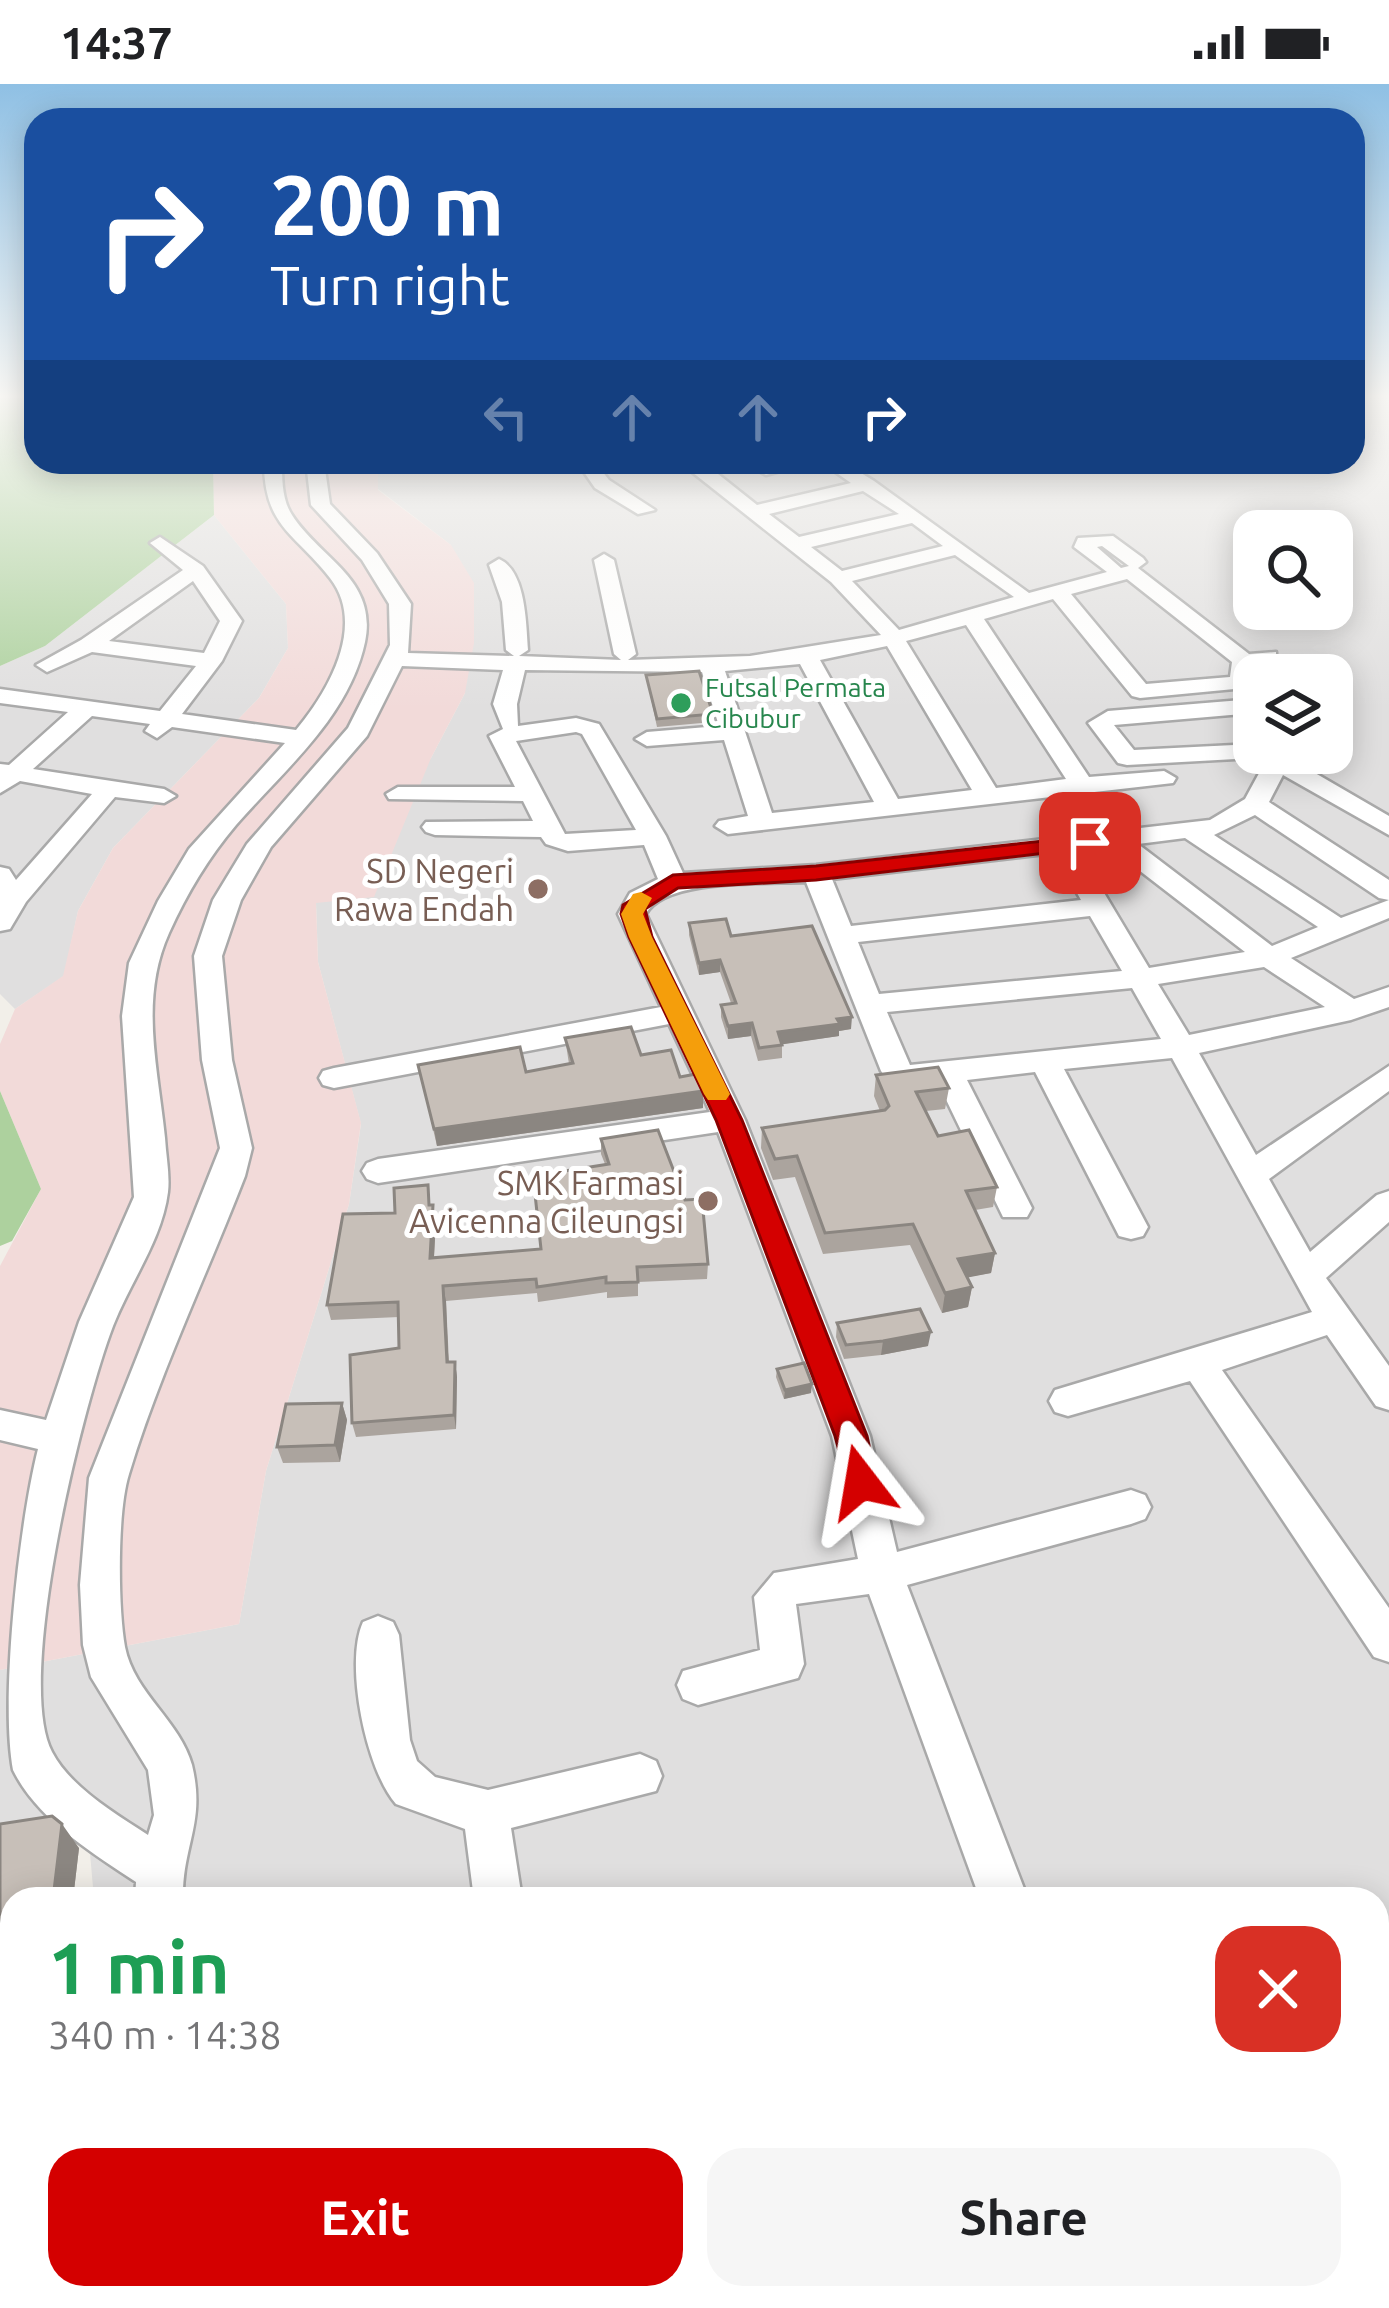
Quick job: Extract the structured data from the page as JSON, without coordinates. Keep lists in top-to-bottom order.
{
  "places": ["Futsal Permata Cibubur", "SD Negeri Rawa Endah", "SMK Farmasi Avicenna Cileungsi"],
  "page": {
    "status": "14:37",
    "turn": ["200 m", "Turn right"],
    "heading": ["1 min", "340 m · 14:38"],
    "buttons": ["Exit", "Share"]
  }
}
